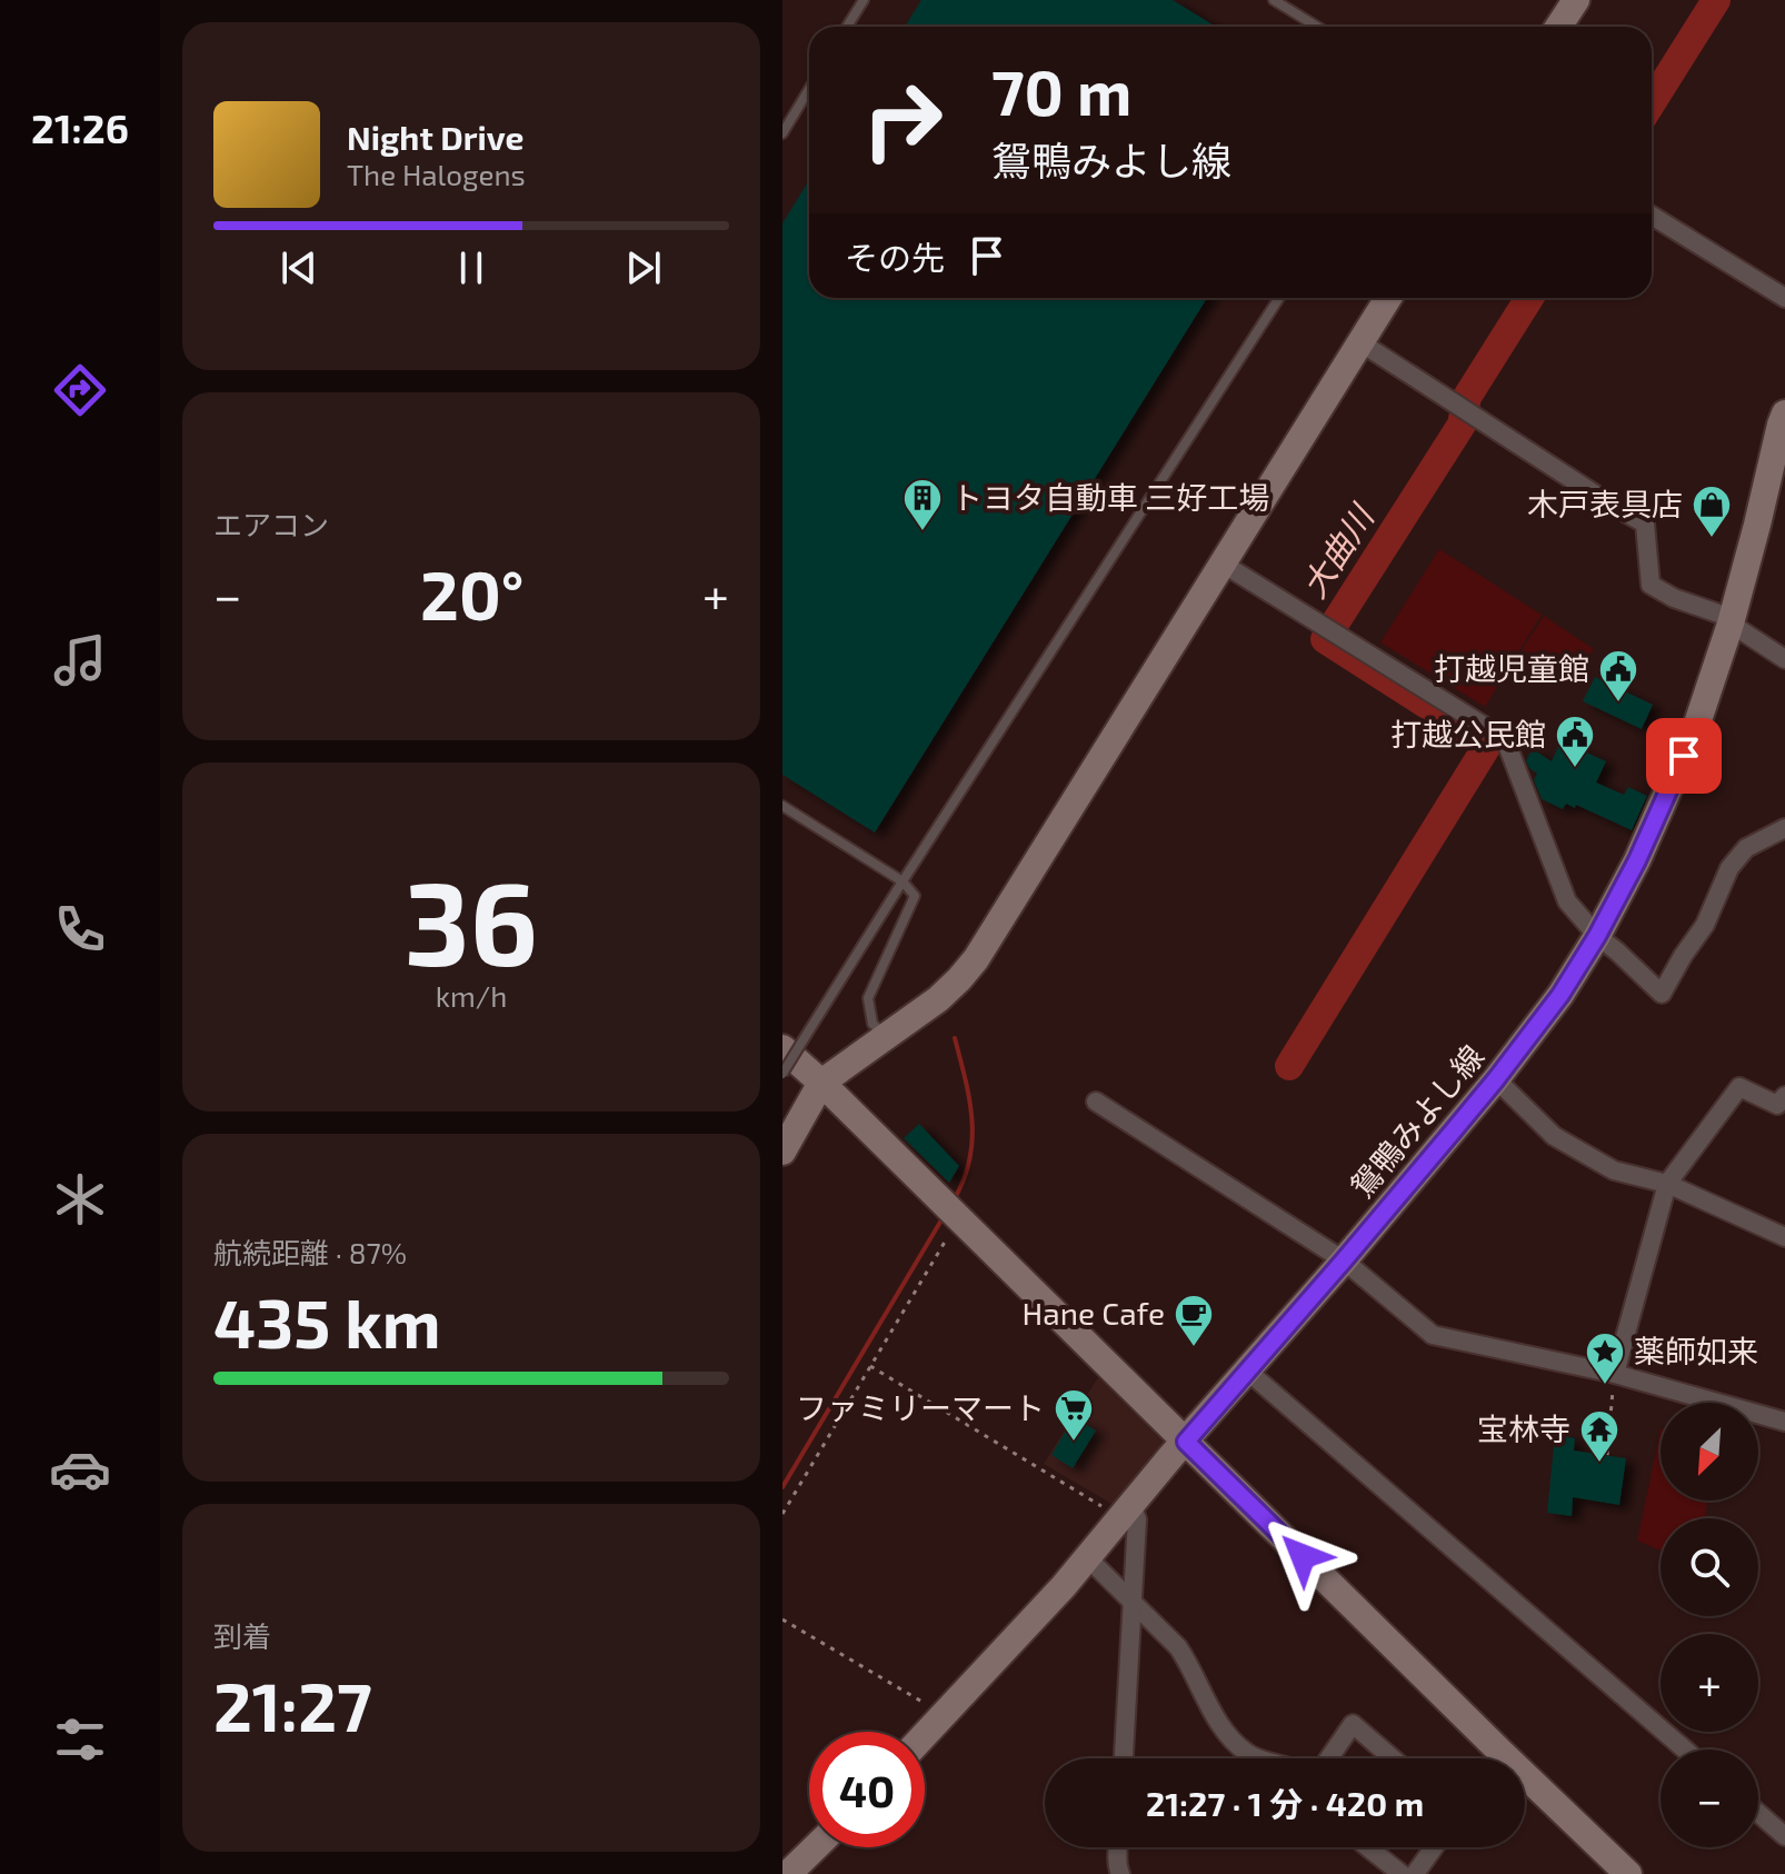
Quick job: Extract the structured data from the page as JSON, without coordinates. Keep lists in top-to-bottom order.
{
  "streets": {
    "street": ["鴛鴨みよし線"]
  },
  "water": ["大曲川"],
  "places": {
    "building": ["トヨタ自動車 三好工場"],
    "shop": ["木戸表具店"],
    "public building": ["打越児童館", "打越公民館"],
    "cafe": ["Hane Cafe"],
    "place": ["薬師如来"],
    "supermarket": ["ファミリーマート"],
    "temple": ["宝林寺"]
  },
  "north": "bottom left",
  "page": {
    "tabs": "21:26",
    "turn": ["70 m", "鴛鴨みよし線"],
    "song": ["Night Drive", "The Halogens"],
    "then": "その先",
    "tile": [
      "エアコン",
      ["36", "km/h"],
      ["航続距離 · 87%", "435 km"],
      ["到着", "21:27"]
    ],
    "heat": ["−", "20°", "+"],
    "map_buttons": ["+", "−"],
    "limit": "40",
    "trip": "21:27 · 1 分 · 420 m"
  }
}
